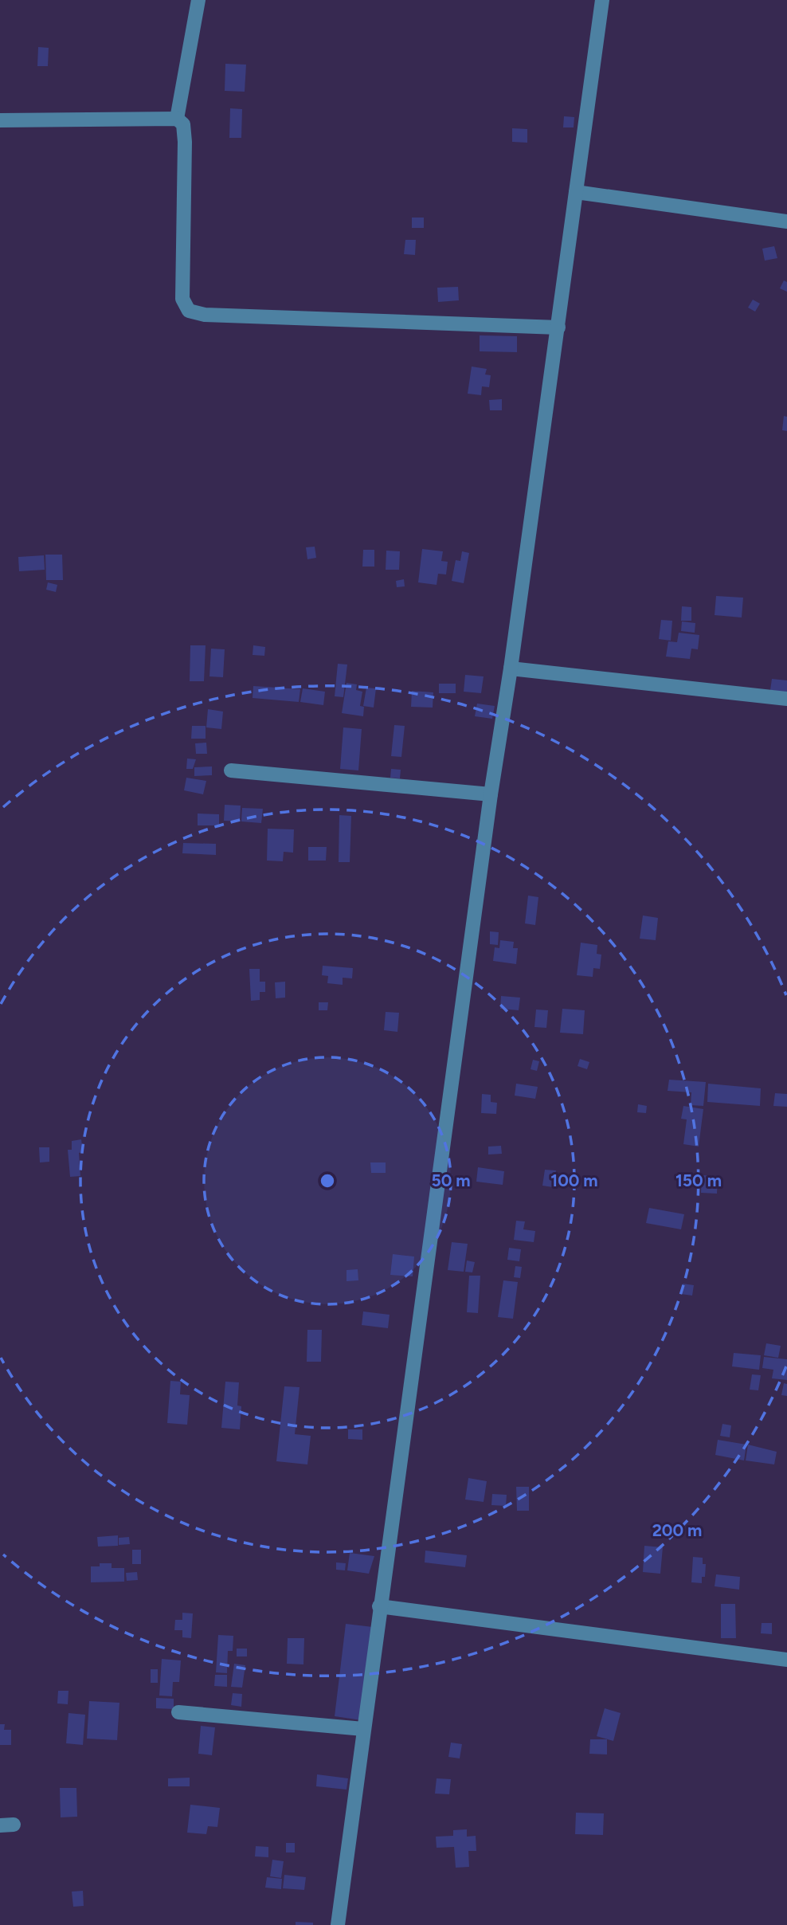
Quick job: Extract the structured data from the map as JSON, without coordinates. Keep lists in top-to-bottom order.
{
  "rings": [
    "50 m",
    "100 m",
    "150 m",
    "200 m"
  ]
}
